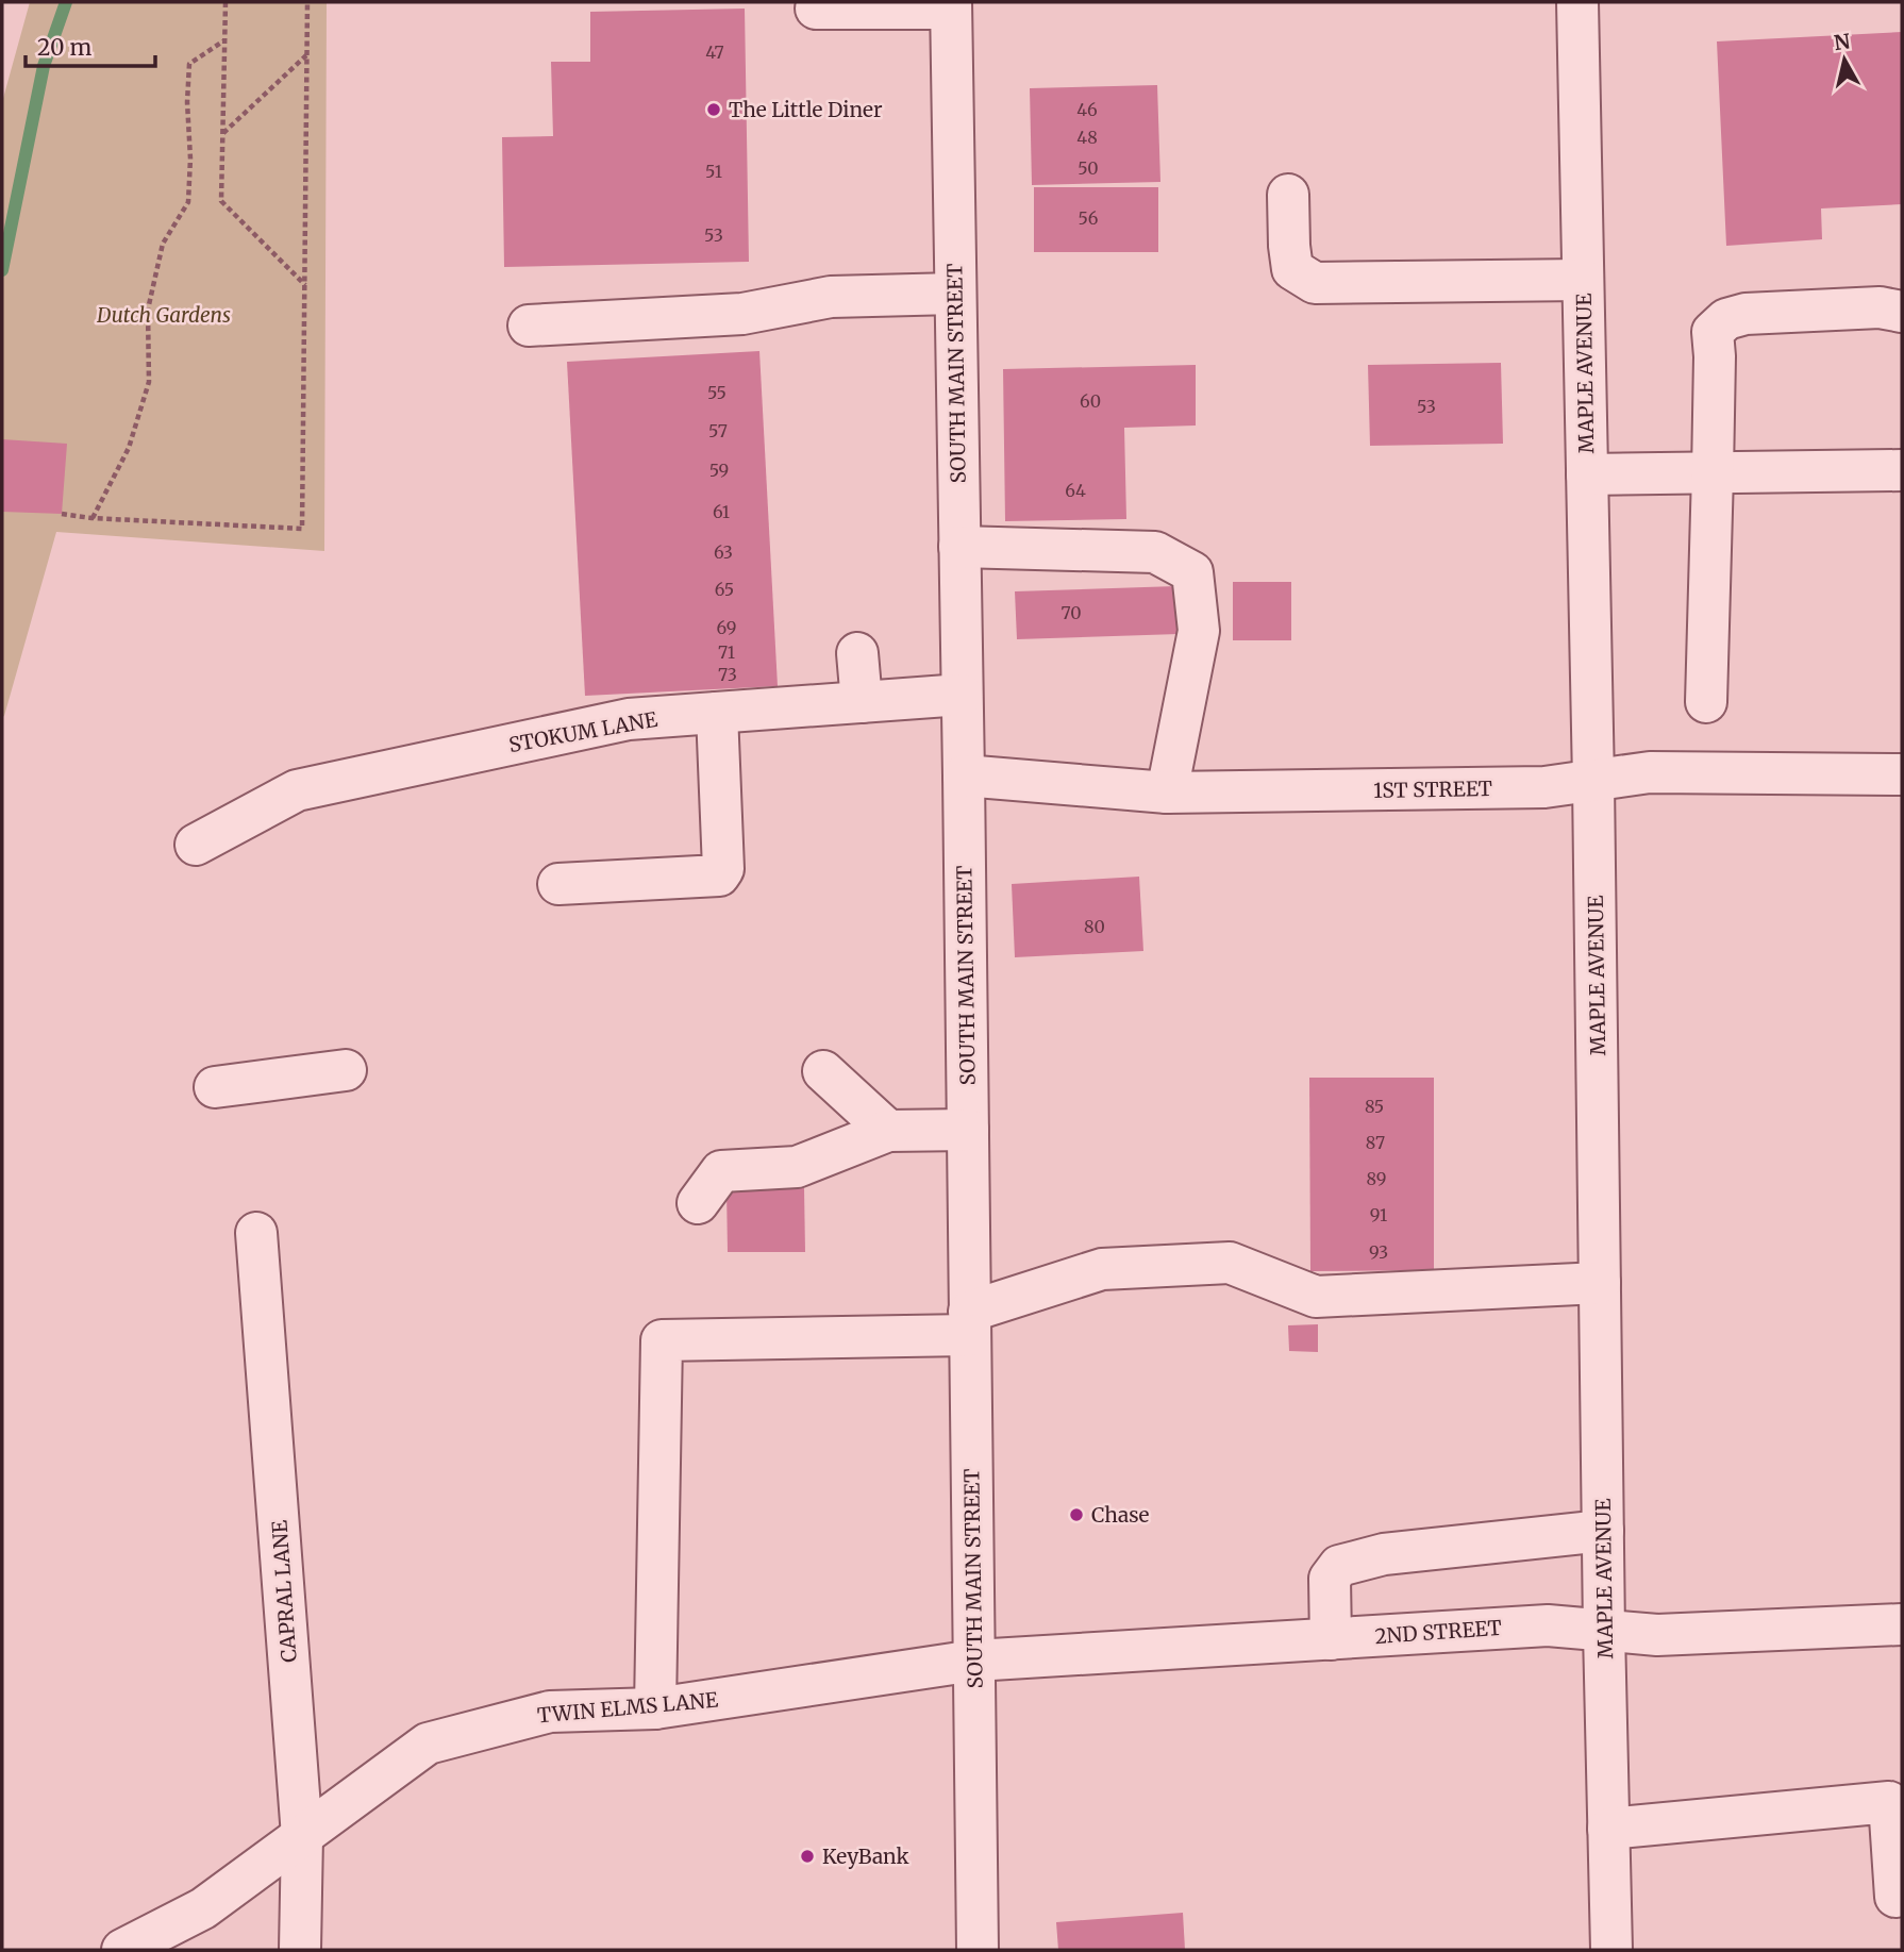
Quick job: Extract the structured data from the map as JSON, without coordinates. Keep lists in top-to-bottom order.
{
  "streets": {
    "street": [
      "SOUTH MAIN STREET",
      "MAPLE AVENUE",
      "STOKUM LANE",
      "1ST STREET",
      "CAPRAL LANE",
      "2ND STREET",
      "TWIN ELMS LANE"
    ]
  },
  "crossings": [
    ["SOUTH MAIN STREET", "STOKUM LANE"],
    ["SOUTH MAIN STREET", "1ST STREET"],
    ["SOUTH MAIN STREET", "2ND STREET"],
    ["SOUTH MAIN STREET", "TWIN ELMS LANE"],
    ["MAPLE AVENUE", "1ST STREET"],
    ["MAPLE AVENUE", "2ND STREET"],
    ["CAPRAL LANE", "TWIN ELMS LANE"],
    ["2ND STREET", "TWIN ELMS LANE"]
  ],
  "parks": ["Dutch Gardens"],
  "places": ["The Little Diner", "Chase", "KeyBank"],
  "house_numbers": [
    "47",
    "46",
    "48",
    "50",
    "51",
    "56",
    "53",
    "55",
    "60",
    "53",
    "57",
    "59",
    "64",
    "61",
    "63",
    "65",
    "70",
    "69",
    "71",
    "73",
    "80",
    "85",
    "87",
    "89",
    "91",
    "93"
  ],
  "scale_bar": "20 m",
  "north": "top"
}
